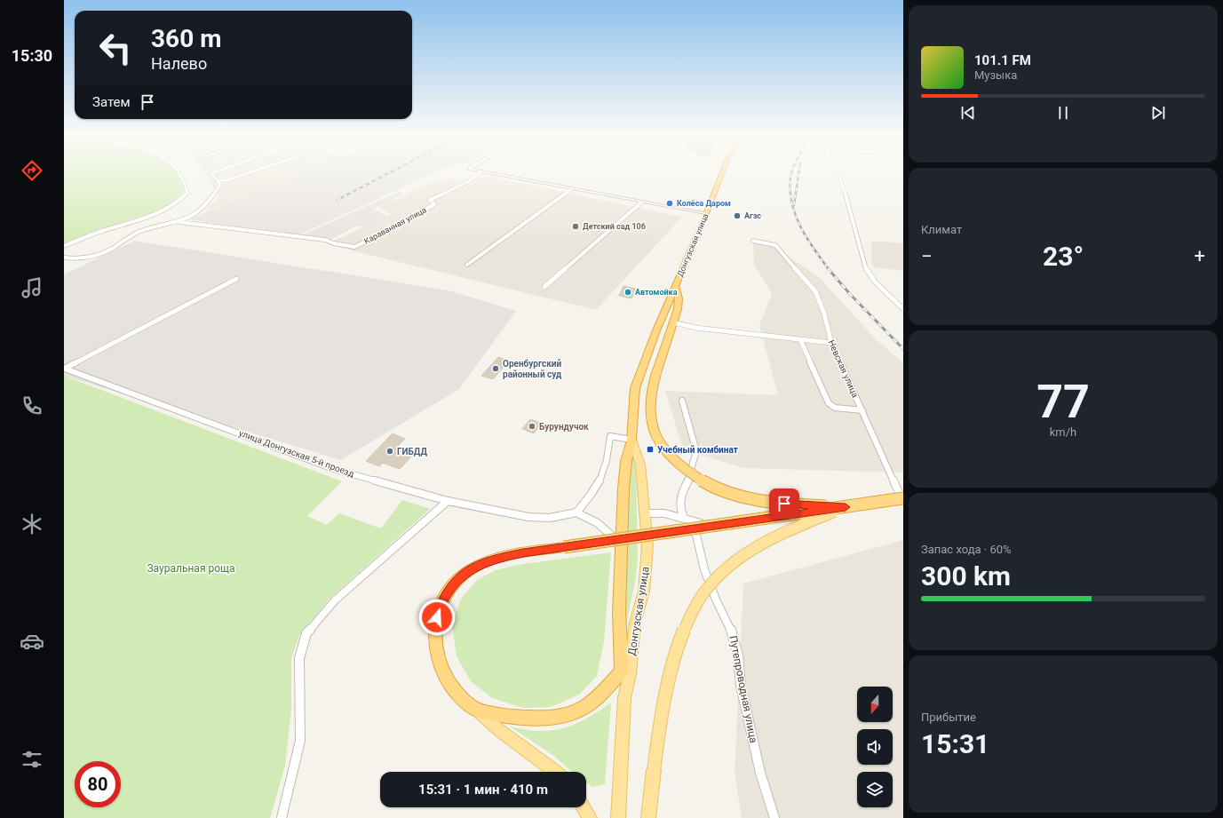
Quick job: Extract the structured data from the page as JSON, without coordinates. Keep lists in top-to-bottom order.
{
  "streets": {
    "highway": ["Донгузская улица"],
    "street": [
      "Караванная улица",
      "Невская улица",
      "улица Донгузская 5-й проезд",
      "Путепроводная улица"
    ]
  },
  "parks": ["Зауральная роща"],
  "places": {
    "other": [
      "Колёса Даром",
      "Агзс",
      "Детский сад 106",
      "Автомойка",
      "Оренбургский районный суд",
      "Бурундучок",
      "ГИБДД"
    ],
    "transit": ["Учебный комбинат"]
  },
  "north": "bottom",
  "page": {
    "tabs": "15:30",
    "turn": ["360 m", "Налево"],
    "song": ["101.1 FM", "Музыка"],
    "then": "Затем",
    "tile": [
      "Климат",
      ["77", "km/h"],
      ["Запас хода · 60%", "300 km"],
      ["Прибытие", "15:31"]
    ],
    "heat": ["−", "23°", "+"],
    "limit": "80",
    "trip": "15:31 · 1 мин · 410 m"
  }
}
